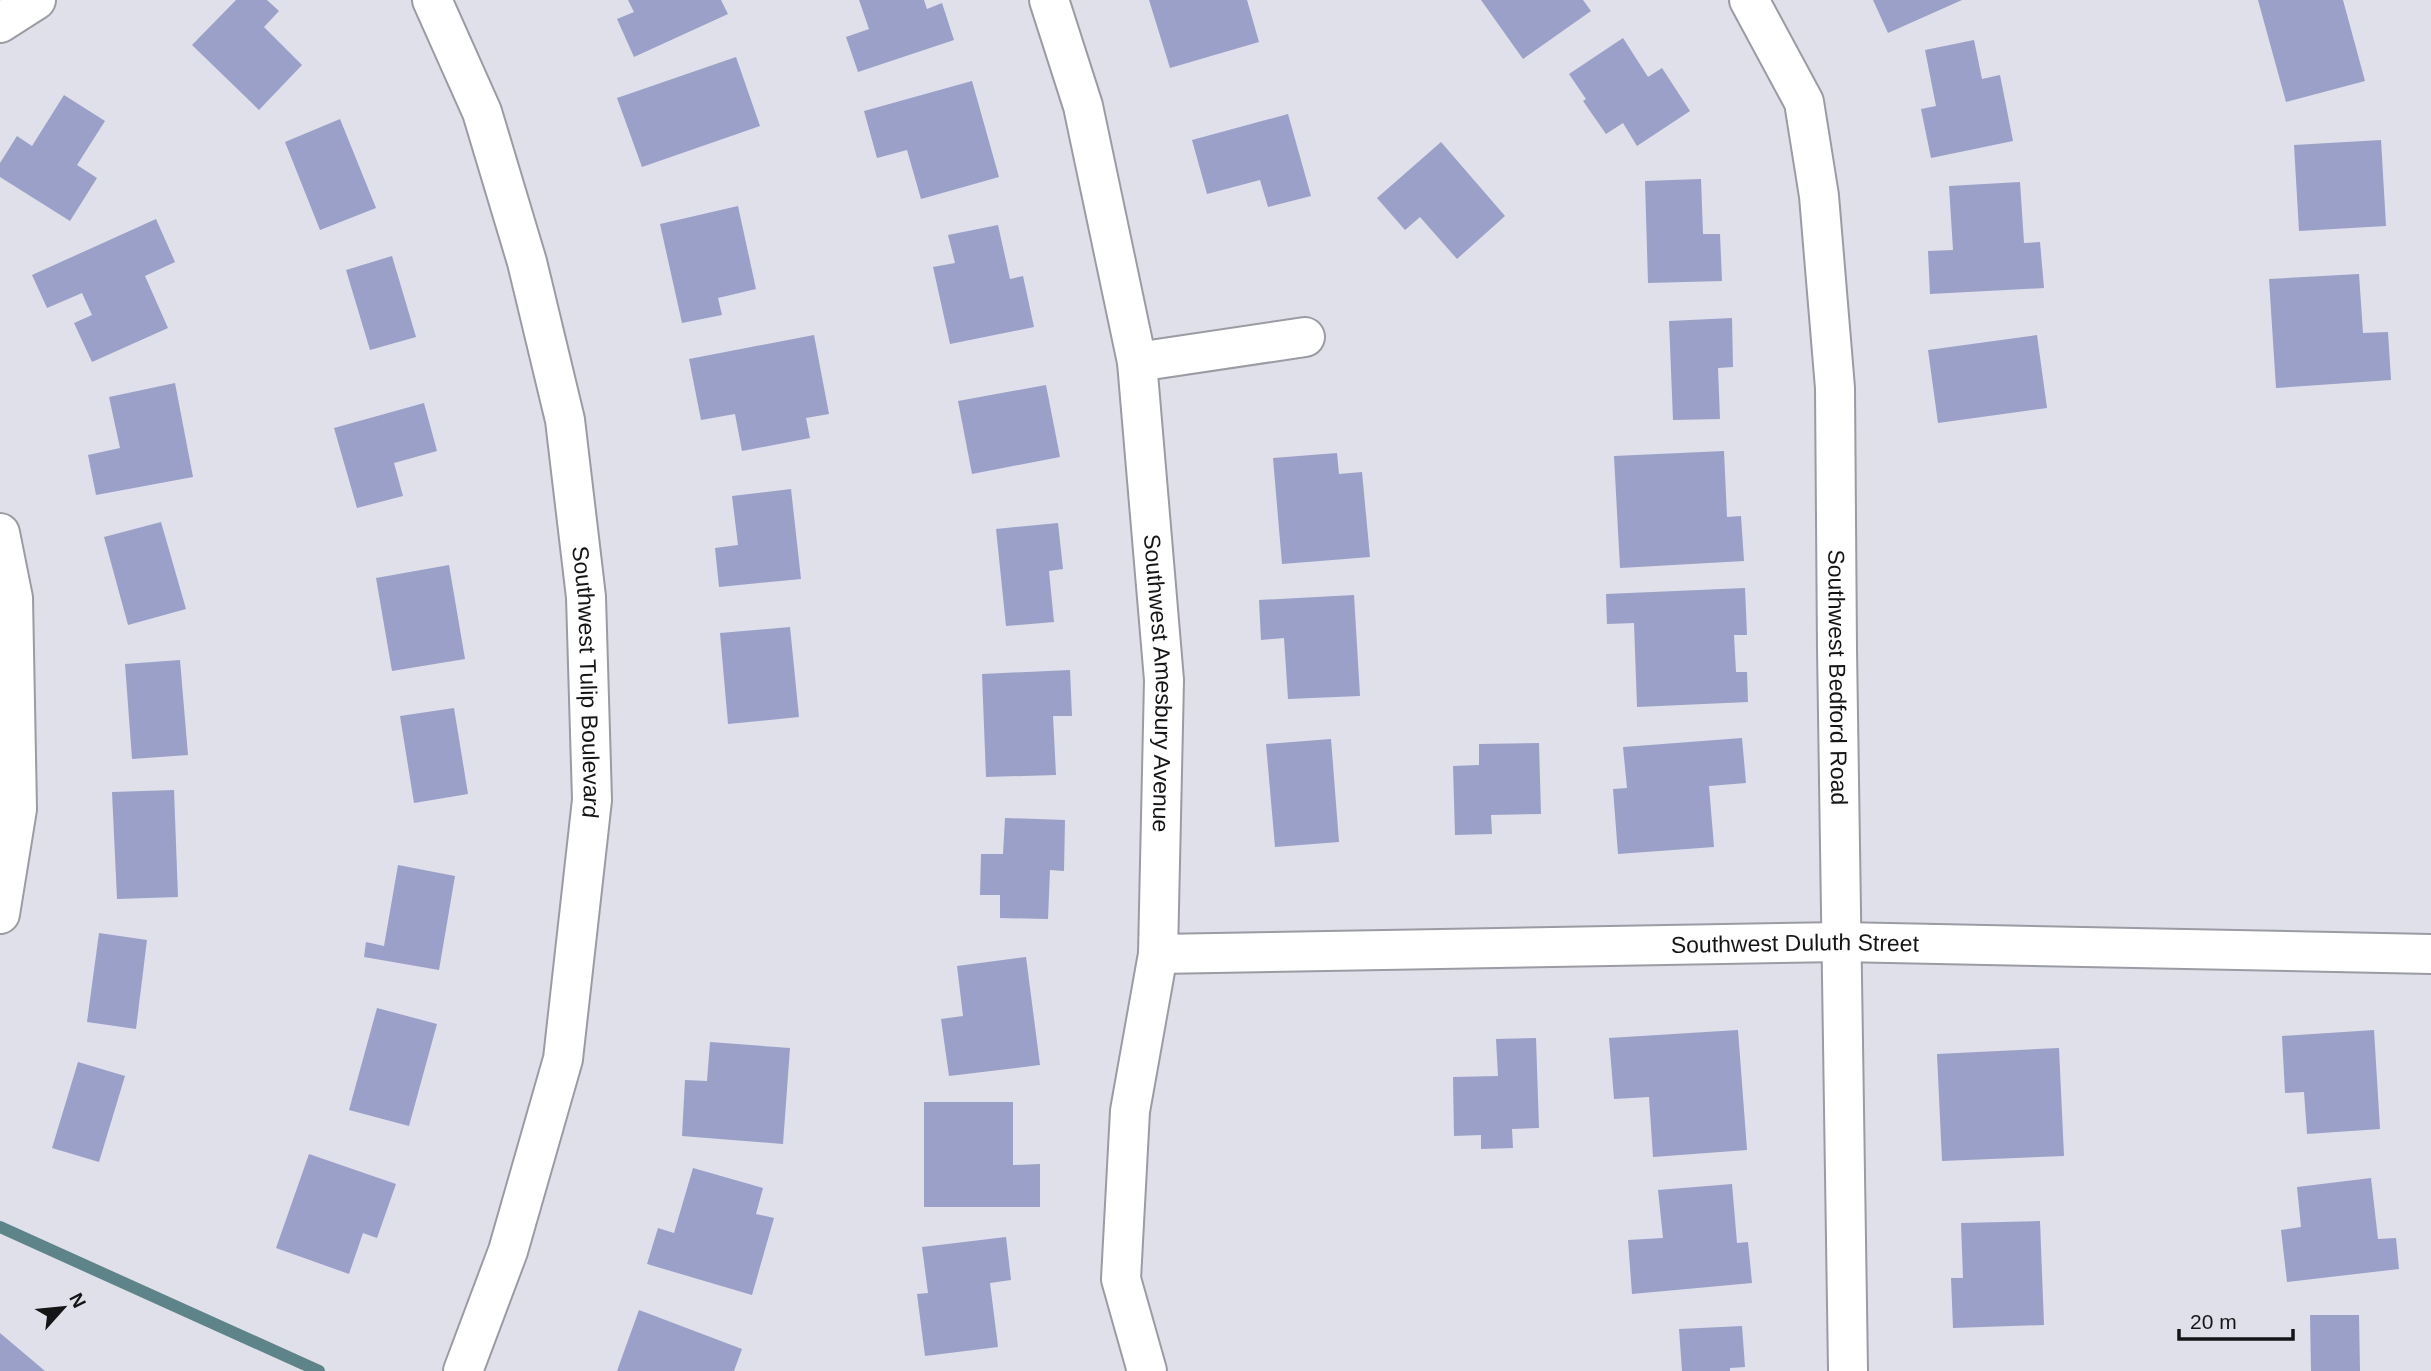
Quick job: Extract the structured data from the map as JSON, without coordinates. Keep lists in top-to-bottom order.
{
  "streets": {
    "street": [
      "Southwest Bedford Road",
      "Southwest Tulip Boulevard",
      "Southwest Amesbury Avenue",
      "Southwest Duluth Street"
    ]
  },
  "crossings": [
    ["Southwest Bedford Road", "Southwest Duluth Street"],
    ["Southwest Amesbury Avenue", "Southwest Duluth Street"]
  ],
  "scale_bar": "20 m",
  "north": "top right"
}
